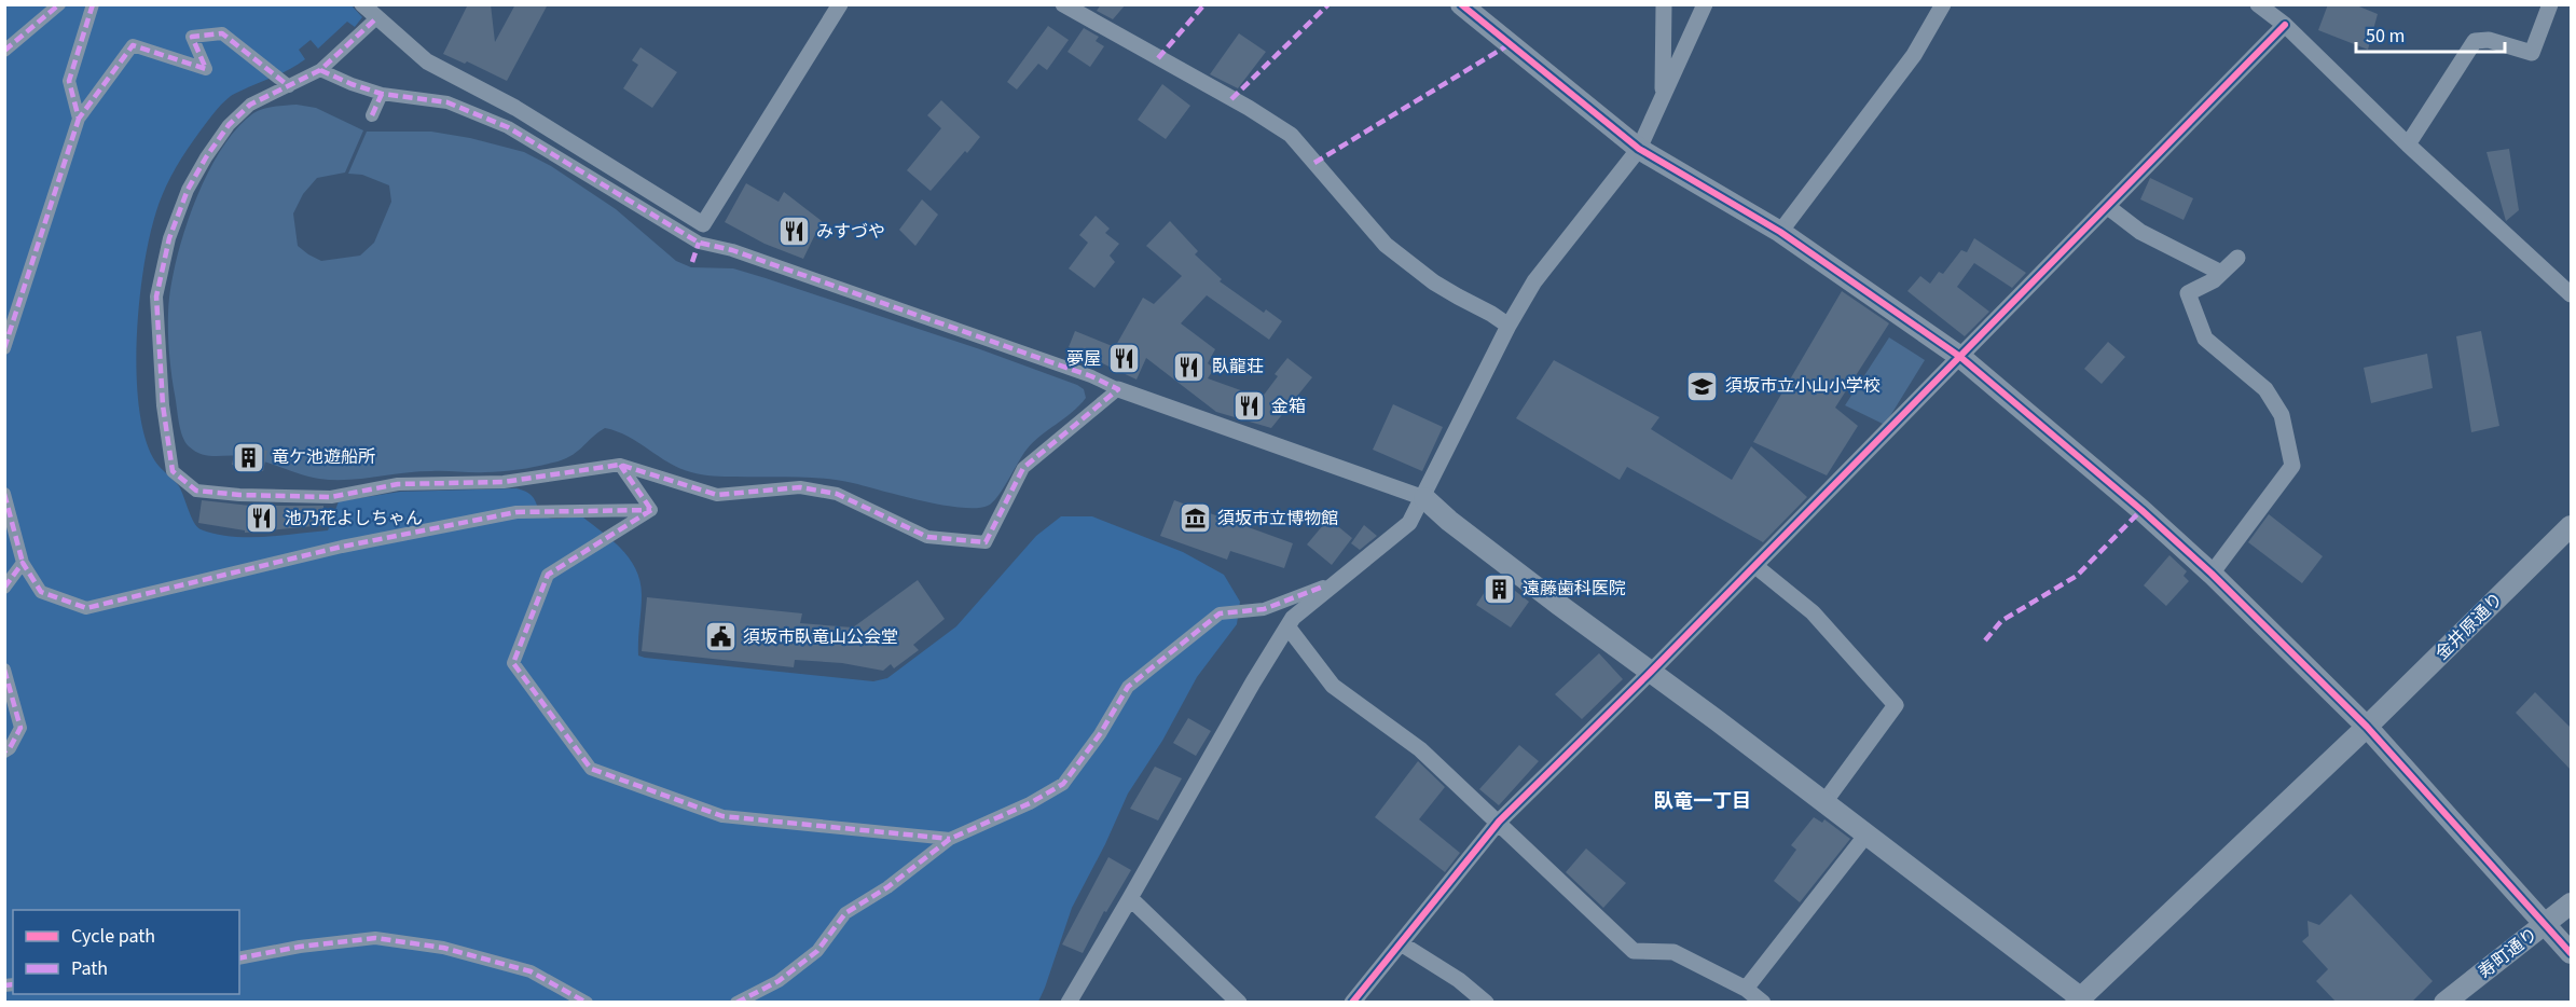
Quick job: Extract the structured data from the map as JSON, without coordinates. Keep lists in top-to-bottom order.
{
  "streets": {
    "street": ["金井原通り", "寿町通り"]
  },
  "districts": ["臥竜一丁目"],
  "places": {
    "restaurant": [
      "みすづや",
      "夢屋",
      "臥龍荘",
      "金箱",
      "池乃花よしちゃん"
    ],
    "school or university": ["須坂市立小山小学校"],
    "building": ["竜ケ池遊船所", "遠藤歯科医院"],
    "museum": ["須坂市立博物館"],
    "public building": ["須坂市臥竜山公会堂"]
  },
  "legend": ["Cycle path", "Path"],
  "scale_bar": "50 m"
}
